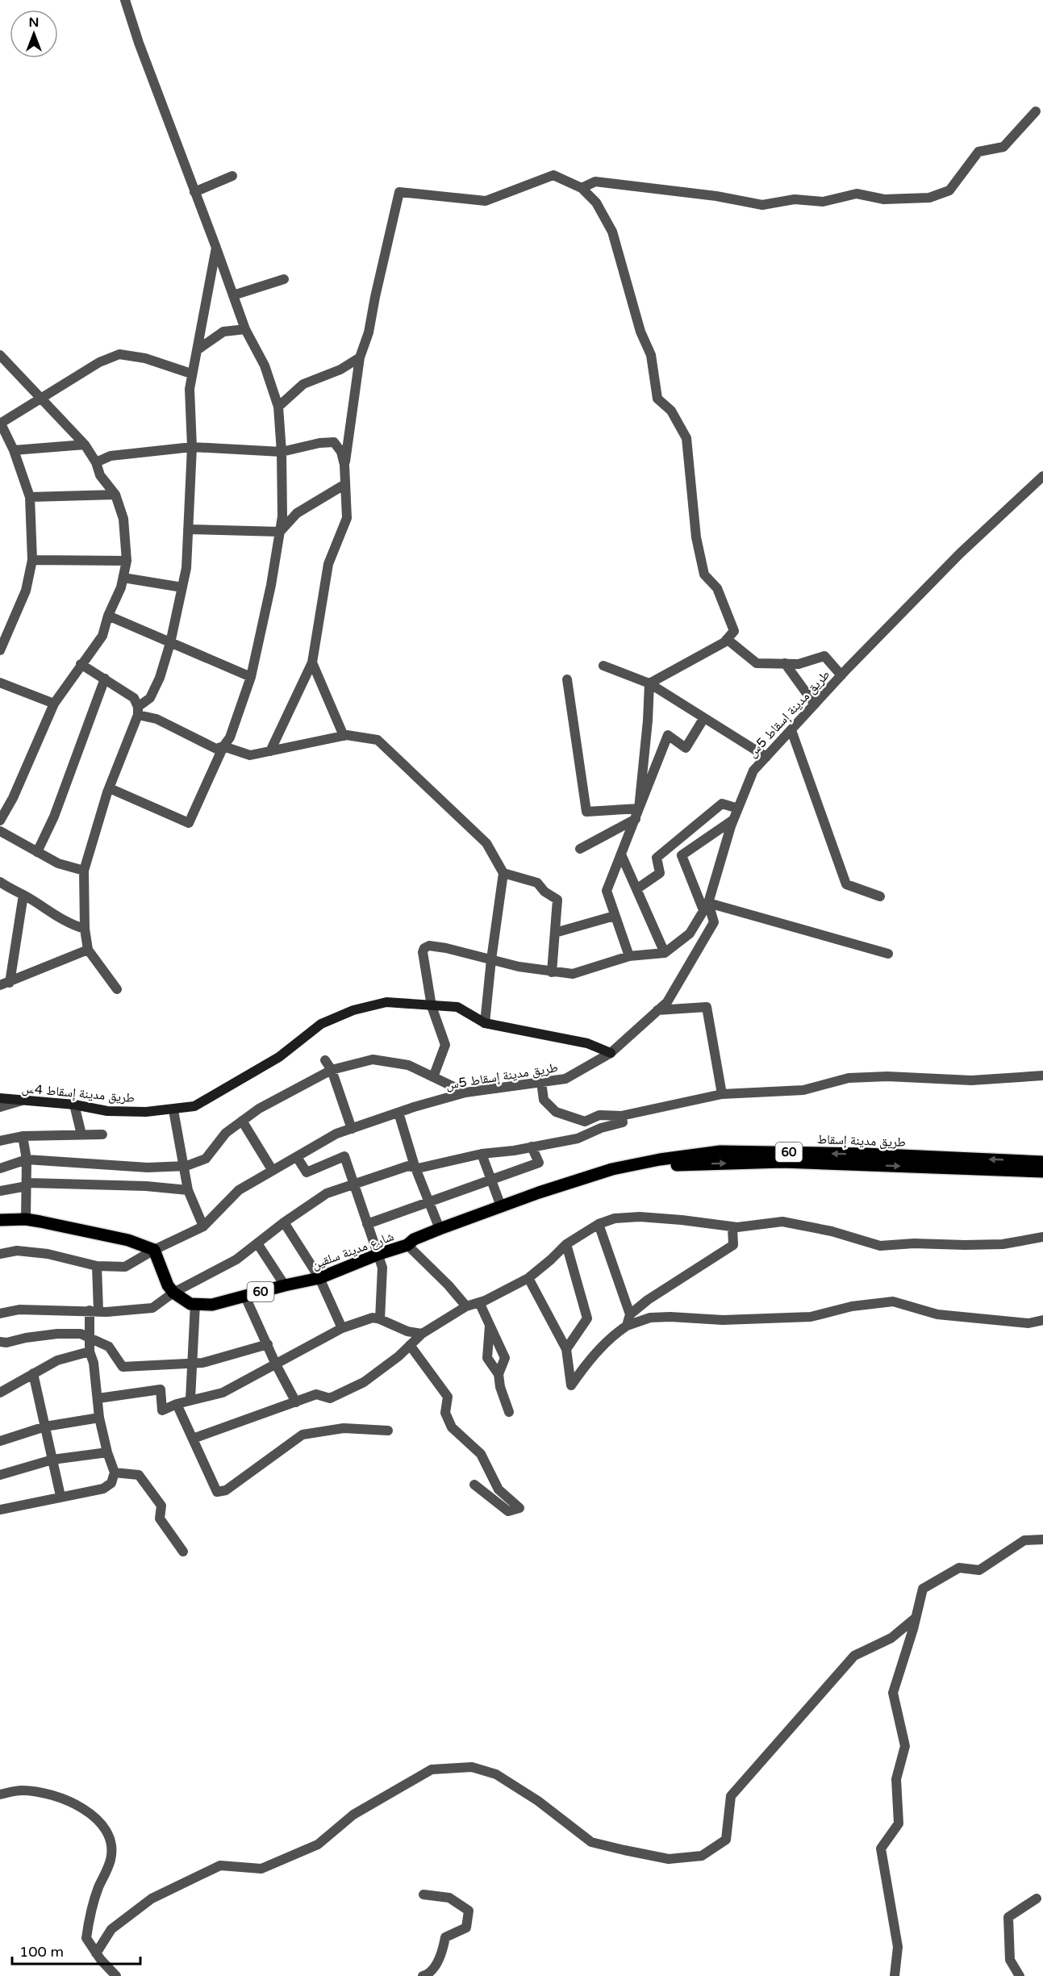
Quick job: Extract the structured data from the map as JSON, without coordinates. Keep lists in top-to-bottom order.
{
  "streets": {
    "main road": ["طريق مدينة إسقاط", "60", "شارع مدينة سلقين"],
    "street": ["طريق مدينة إسقاط 5س", "طريق مدينة إسقاط 4س"]
  },
  "crossings": [
    ["طريق مدينة إسقاط 5س", "طريق مدينة إسقاط 4س"],
    ["طريق مدينة إسقاط", "60"],
    ["طريق مدينة إسقاط", "شارع مدينة سلقين"],
    ["60", "شارع مدينة سلقين"]
  ],
  "scale_bar": "100 m",
  "north": "top"
}
